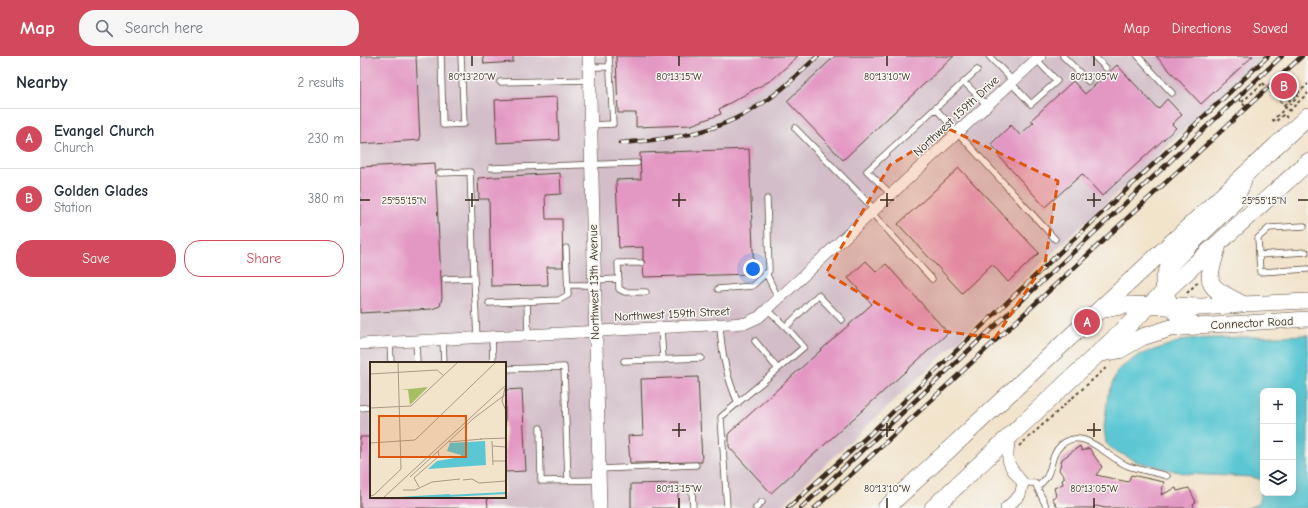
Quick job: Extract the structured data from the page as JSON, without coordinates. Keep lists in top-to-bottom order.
{
  "streets": {
    "main road": ["Connector Road"],
    "street": ["Northwest 159th Drive", "Northwest 13th Avenue", "Northwest 159th Street"]
  },
  "crossings": [
    ["Northwest 159th Drive", "Northwest 159th Street"],
    ["Northwest 13th Avenue", "Northwest 159th Street"]
  ],
  "page": {
    "header": "Map",
    "search": "Search here",
    "nav": ["Map", "Directions", "Saved"],
    "heading": ["Nearby", "2 results"],
    "pins": ["B", "A"],
    "list": [
      {
        "mark": "A",
        "name": "Evangel Church",
        "note": "Church",
        "value": "230 m"
      },
      {
        "mark": "B",
        "name": "Golden Glades",
        "note": "Station",
        "value": "380 m"
      }
    ],
    "buttons": ["Save", "Share"],
    "map_buttons": ["+", "−"]
  },
  "coordinates": [
    "80°13'20\"W",
    "80°13'15\"W",
    "80°13'10\"W",
    "80°13'05\"W",
    "25°55'15\"N"
  ]
}
